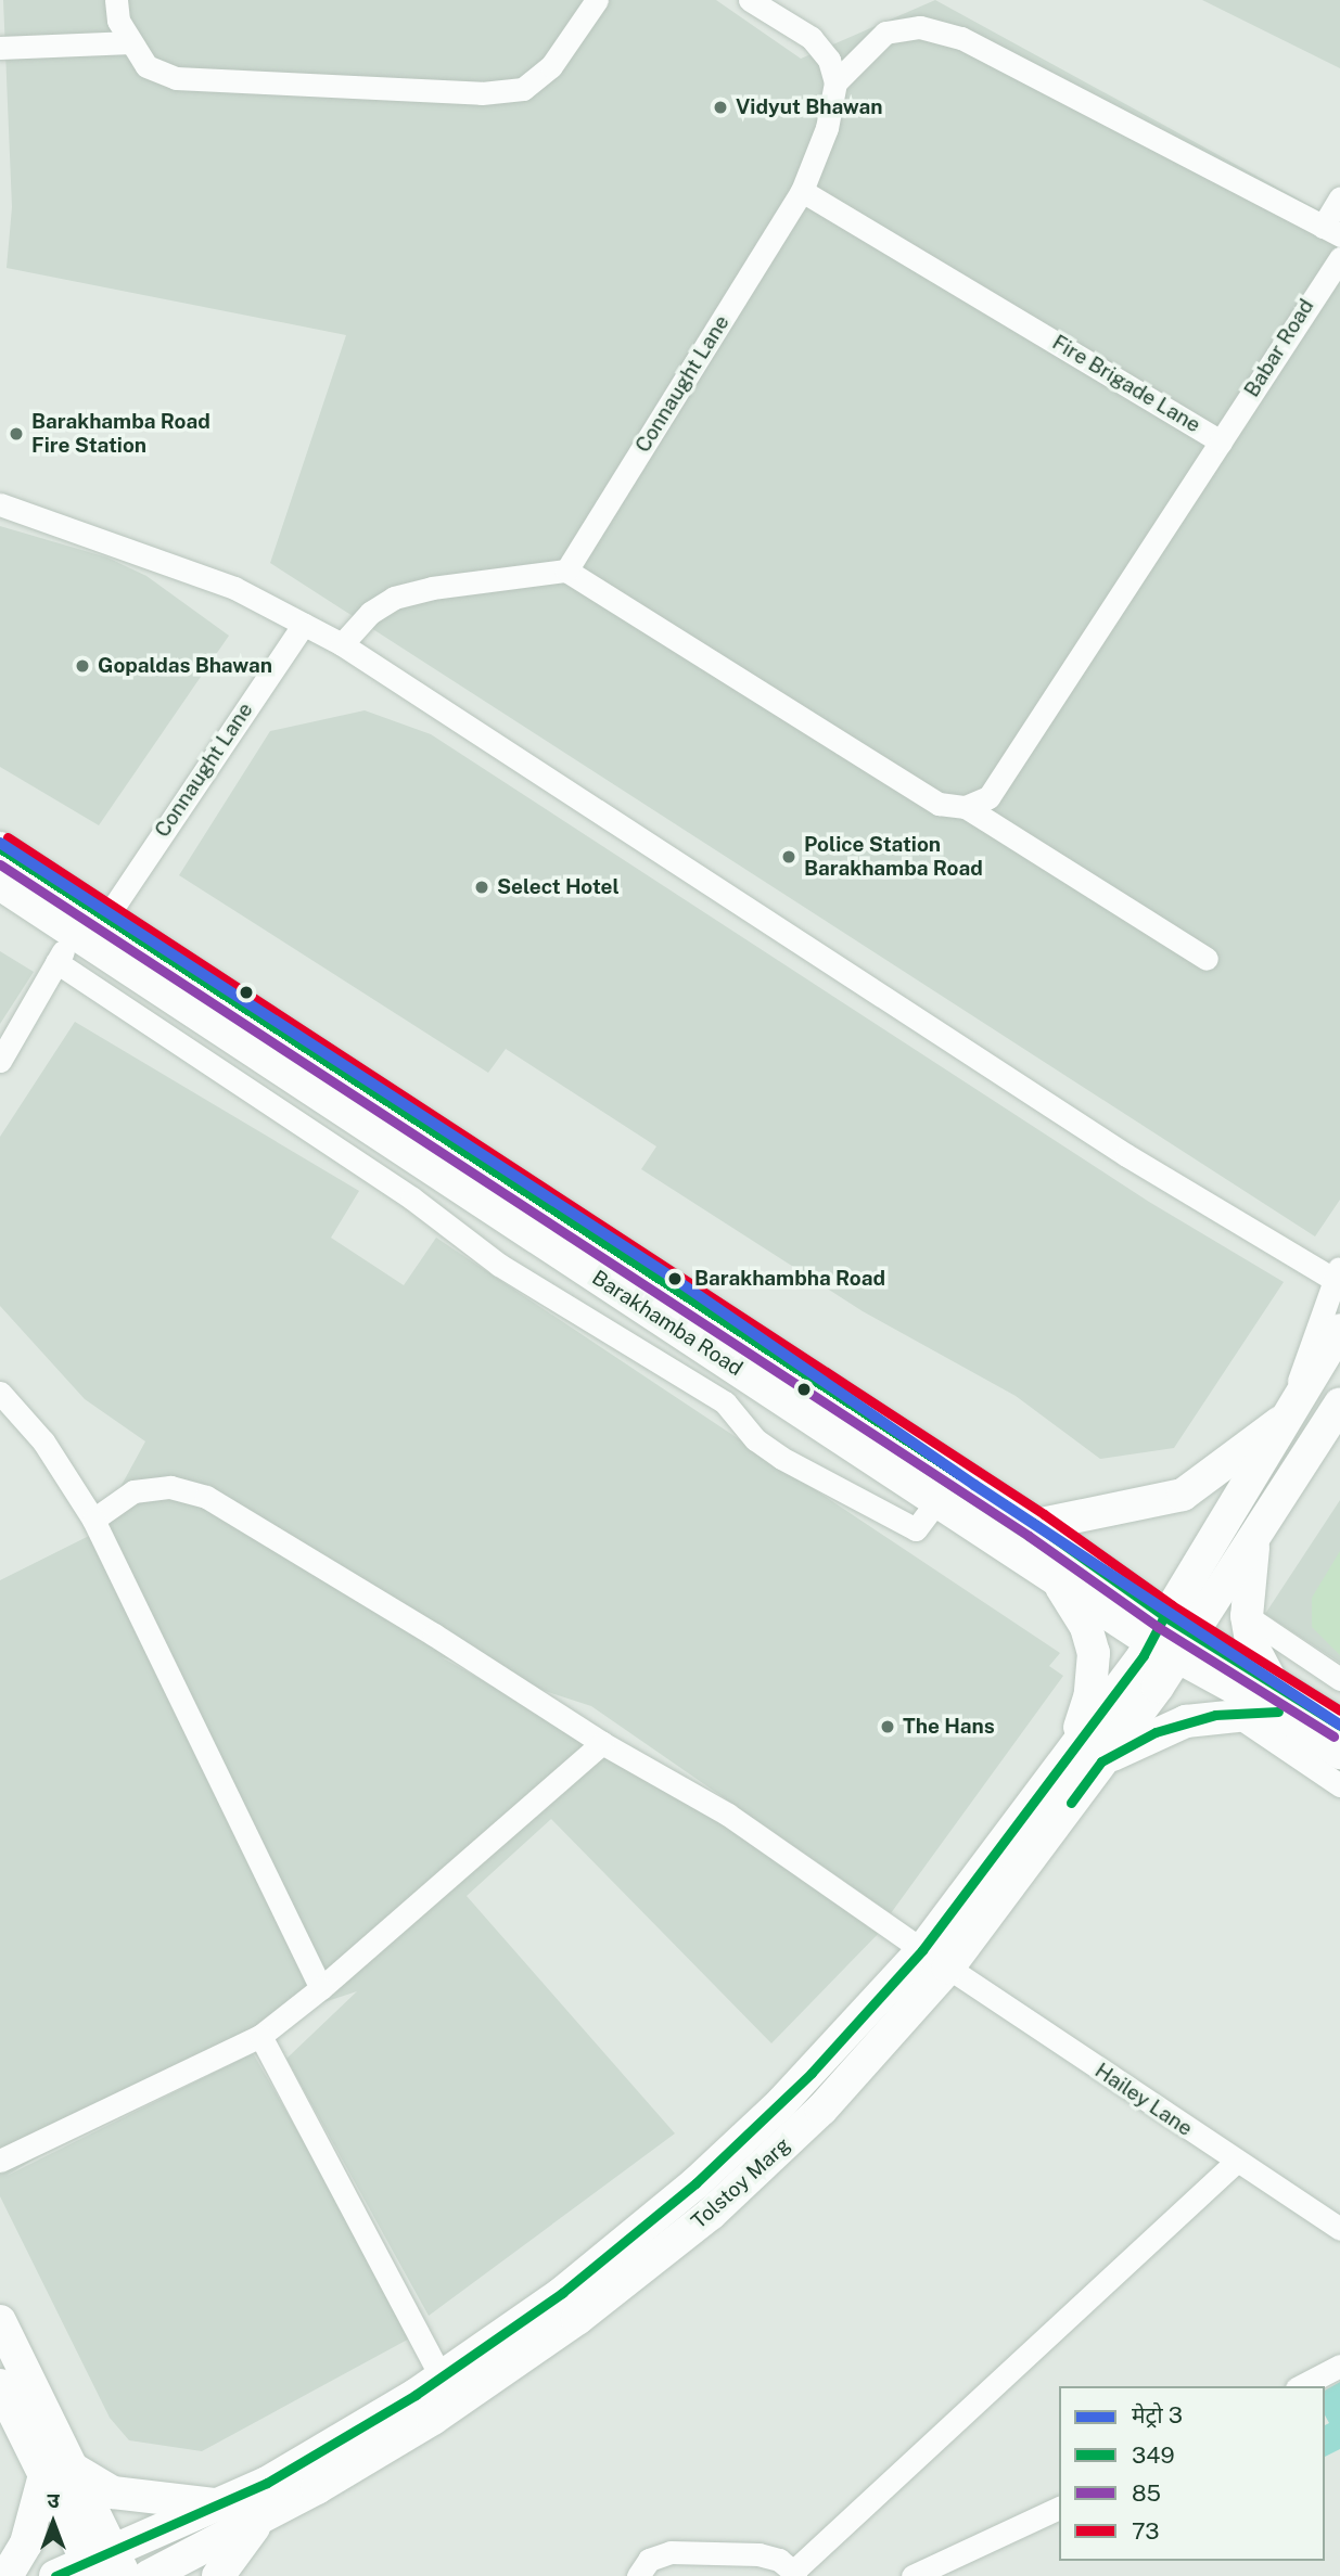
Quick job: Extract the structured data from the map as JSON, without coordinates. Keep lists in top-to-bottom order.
{
  "streets": {
    "main road": ["Barakhamba Road", "Tolstoy Marg"],
    "street": [
      "Babar Road",
      "Connaught Lane",
      "Fire Brigade Lane",
      "Hailey Lane"
    ]
  },
  "crossings": [
    ["Babar Road", "Fire Brigade Lane"],
    ["Connaught Lane", "Fire Brigade Lane"],
    ["Connaught Lane", "Barakhamba Road"],
    ["Barakhamba Road", "Tolstoy Marg"],
    ["Hailey Lane", "Tolstoy Marg"]
  ],
  "places": [
    "Vidyut Bhawan",
    "Barakhamba Road Fire Station",
    "Gopaldas Bhawan",
    "Police Station Barakhamba Road",
    "Select Hotel",
    "Barakhambha Road",
    "The Hans"
  ],
  "lines": [
    "transit line 73",
    "metro line 3",
    "transit line 349",
    "transit line 85"
  ],
  "legend": [
    "मेट्रो 3",
    "349",
    "85",
    "73"
  ],
  "north": "top"
}
